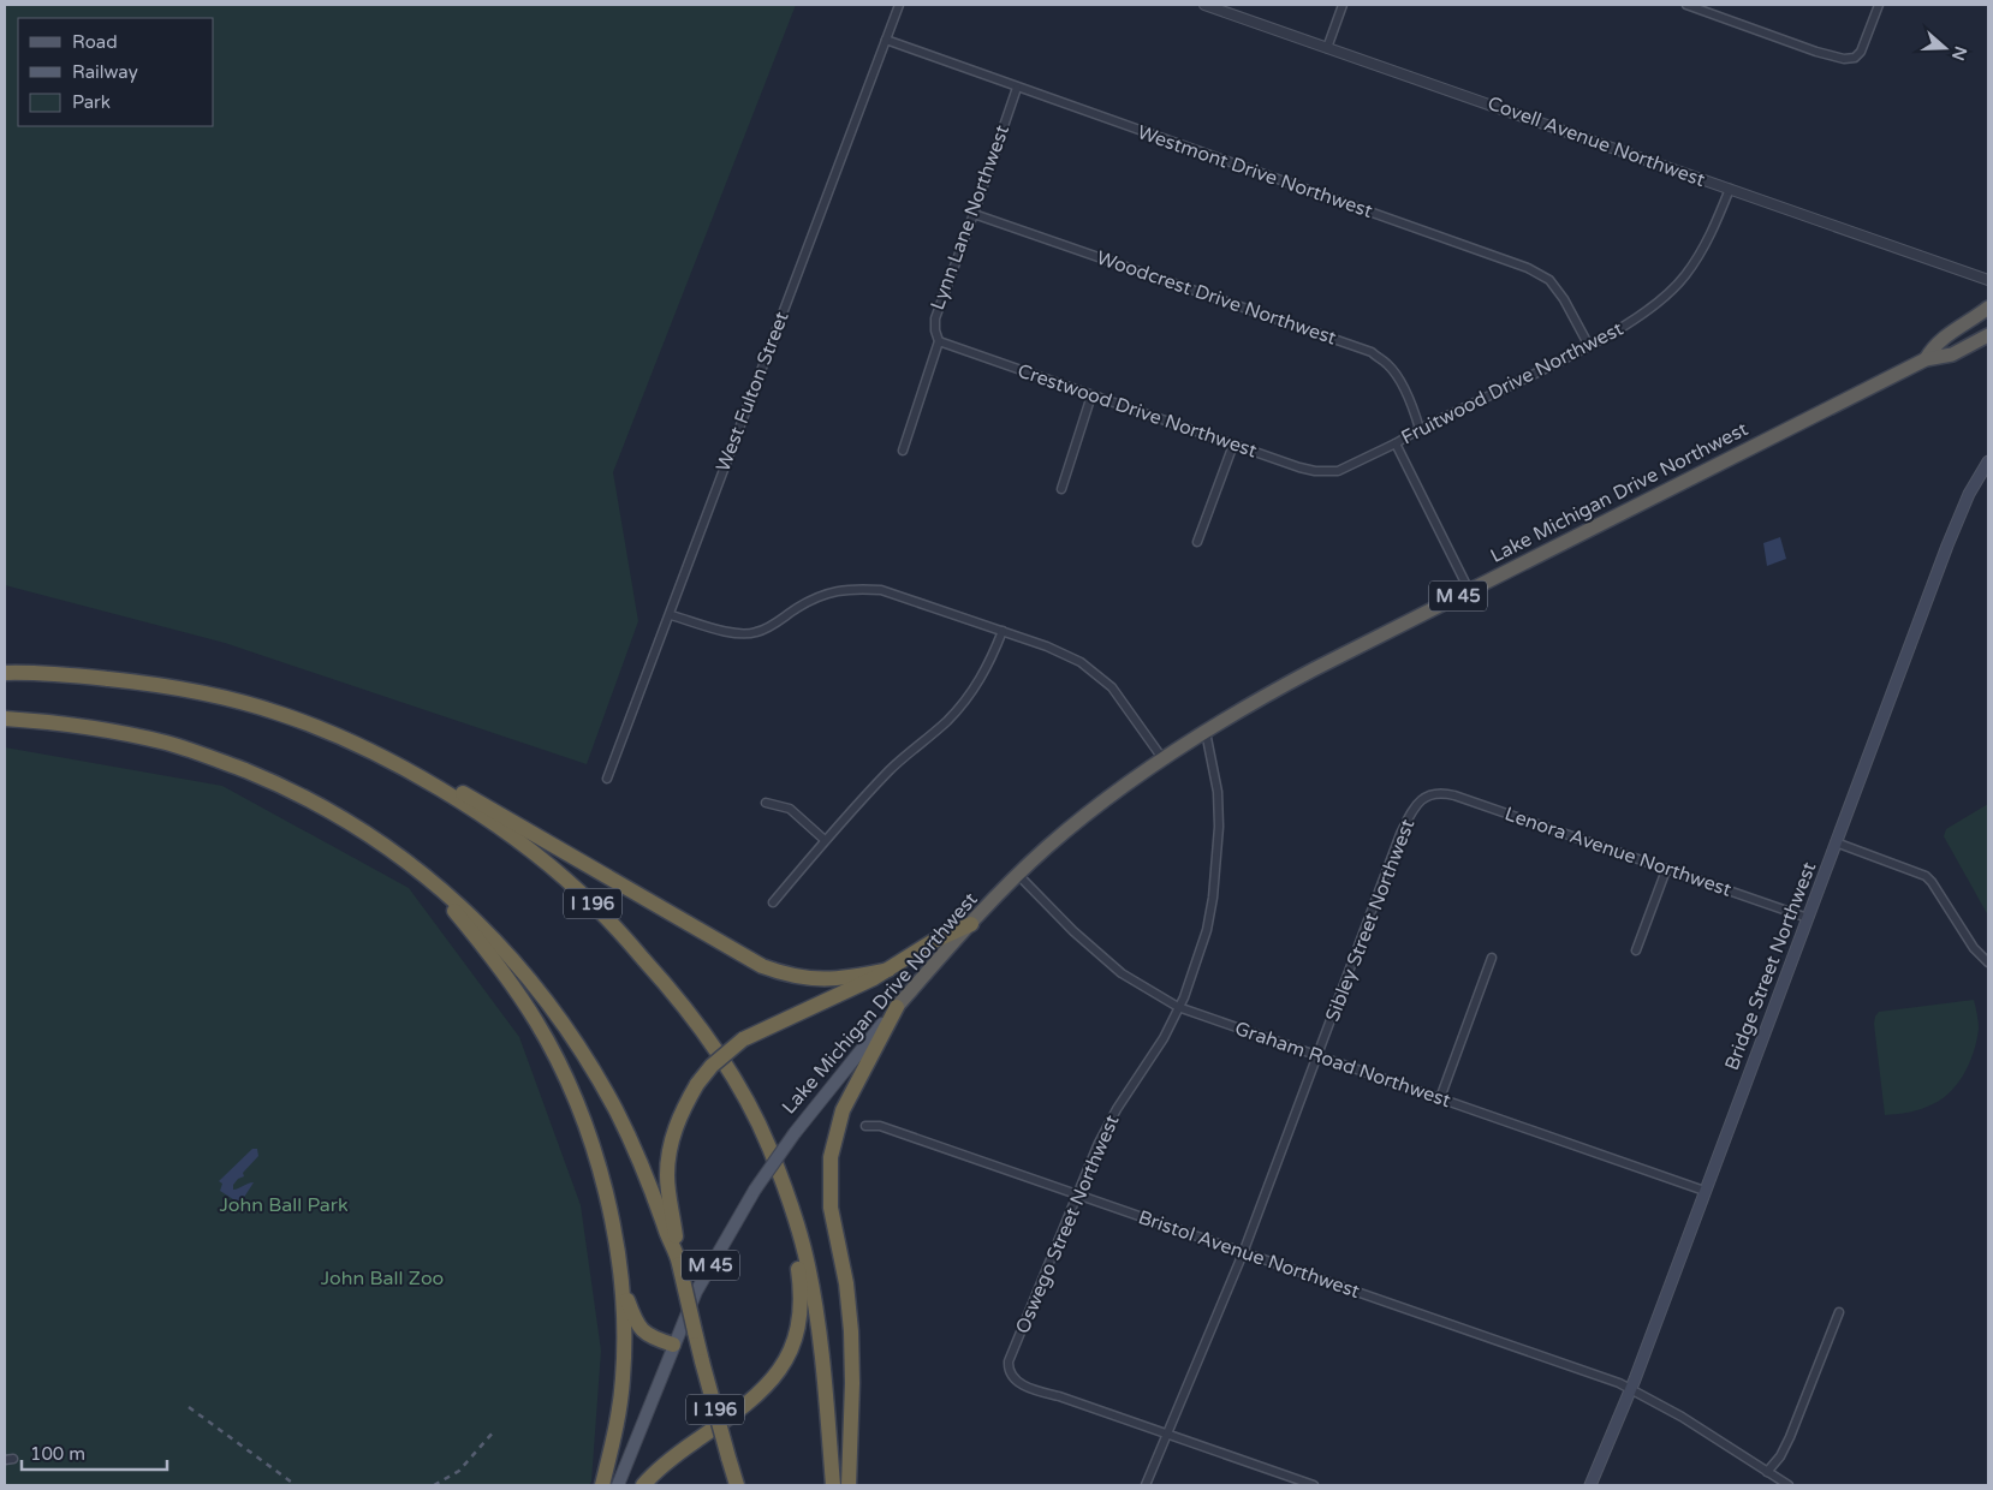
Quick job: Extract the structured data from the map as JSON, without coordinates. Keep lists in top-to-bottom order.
{
  "streets": {
    "highway": ["Lake Michigan Drive Northwest", "M 45", "I 196"],
    "main road": ["Bridge Street Northwest"],
    "street": [
      "Covell Avenue Northwest",
      "Westmont Drive Northwest",
      "Lynn Lane Northwest",
      "Woodcrest Drive Northwest",
      "Fruitwood Drive Northwest",
      "West Fulton Street",
      "Crestwood Drive Northwest",
      "Lenora Avenue Northwest",
      "Sibley Street Northwest",
      "Graham Road Northwest",
      "Oswego Street Northwest",
      "Bristol Avenue Northwest"
    ]
  },
  "crossings": [
    ["Covell Avenue Northwest", "Fruitwood Drive Northwest"],
    ["Westmont Drive Northwest", "Lynn Lane Northwest"],
    ["Westmont Drive Northwest", "Fruitwood Drive Northwest"],
    ["Westmont Drive Northwest", "West Fulton Street"],
    ["Lynn Lane Northwest", "Woodcrest Drive Northwest"],
    ["Lynn Lane Northwest", "Crestwood Drive Northwest"],
    ["Woodcrest Drive Northwest", "Fruitwood Drive Northwest"],
    ["Fruitwood Drive Northwest", "Crestwood Drive Northwest"],
    ["Lake Michigan Drive Northwest", "Graham Road Northwest"],
    ["Lake Michigan Drive Northwest", "Oswego Street Northwest"],
    ["Lenora Avenue Northwest", "Sibley Street Northwest"],
    ["Lenora Avenue Northwest", "Bridge Street Northwest"],
    ["Sibley Street Northwest", "Graham Road Northwest"],
    ["Sibley Street Northwest", "Oswego Street Northwest"],
    ["Sibley Street Northwest", "Bristol Avenue Northwest"],
    ["Bridge Street Northwest", "Graham Road Northwest"],
    ["Bridge Street Northwest", "Bristol Avenue Northwest"],
    ["Graham Road Northwest", "Oswego Street Northwest"],
    ["Oswego Street Northwest", "Bristol Avenue Northwest"]
  ],
  "parks": ["John Ball Park", "John Ball Zoo"],
  "legend": ["Road", "Railway", "Park"],
  "scale_bar": "100 m",
  "north": "right"
}
